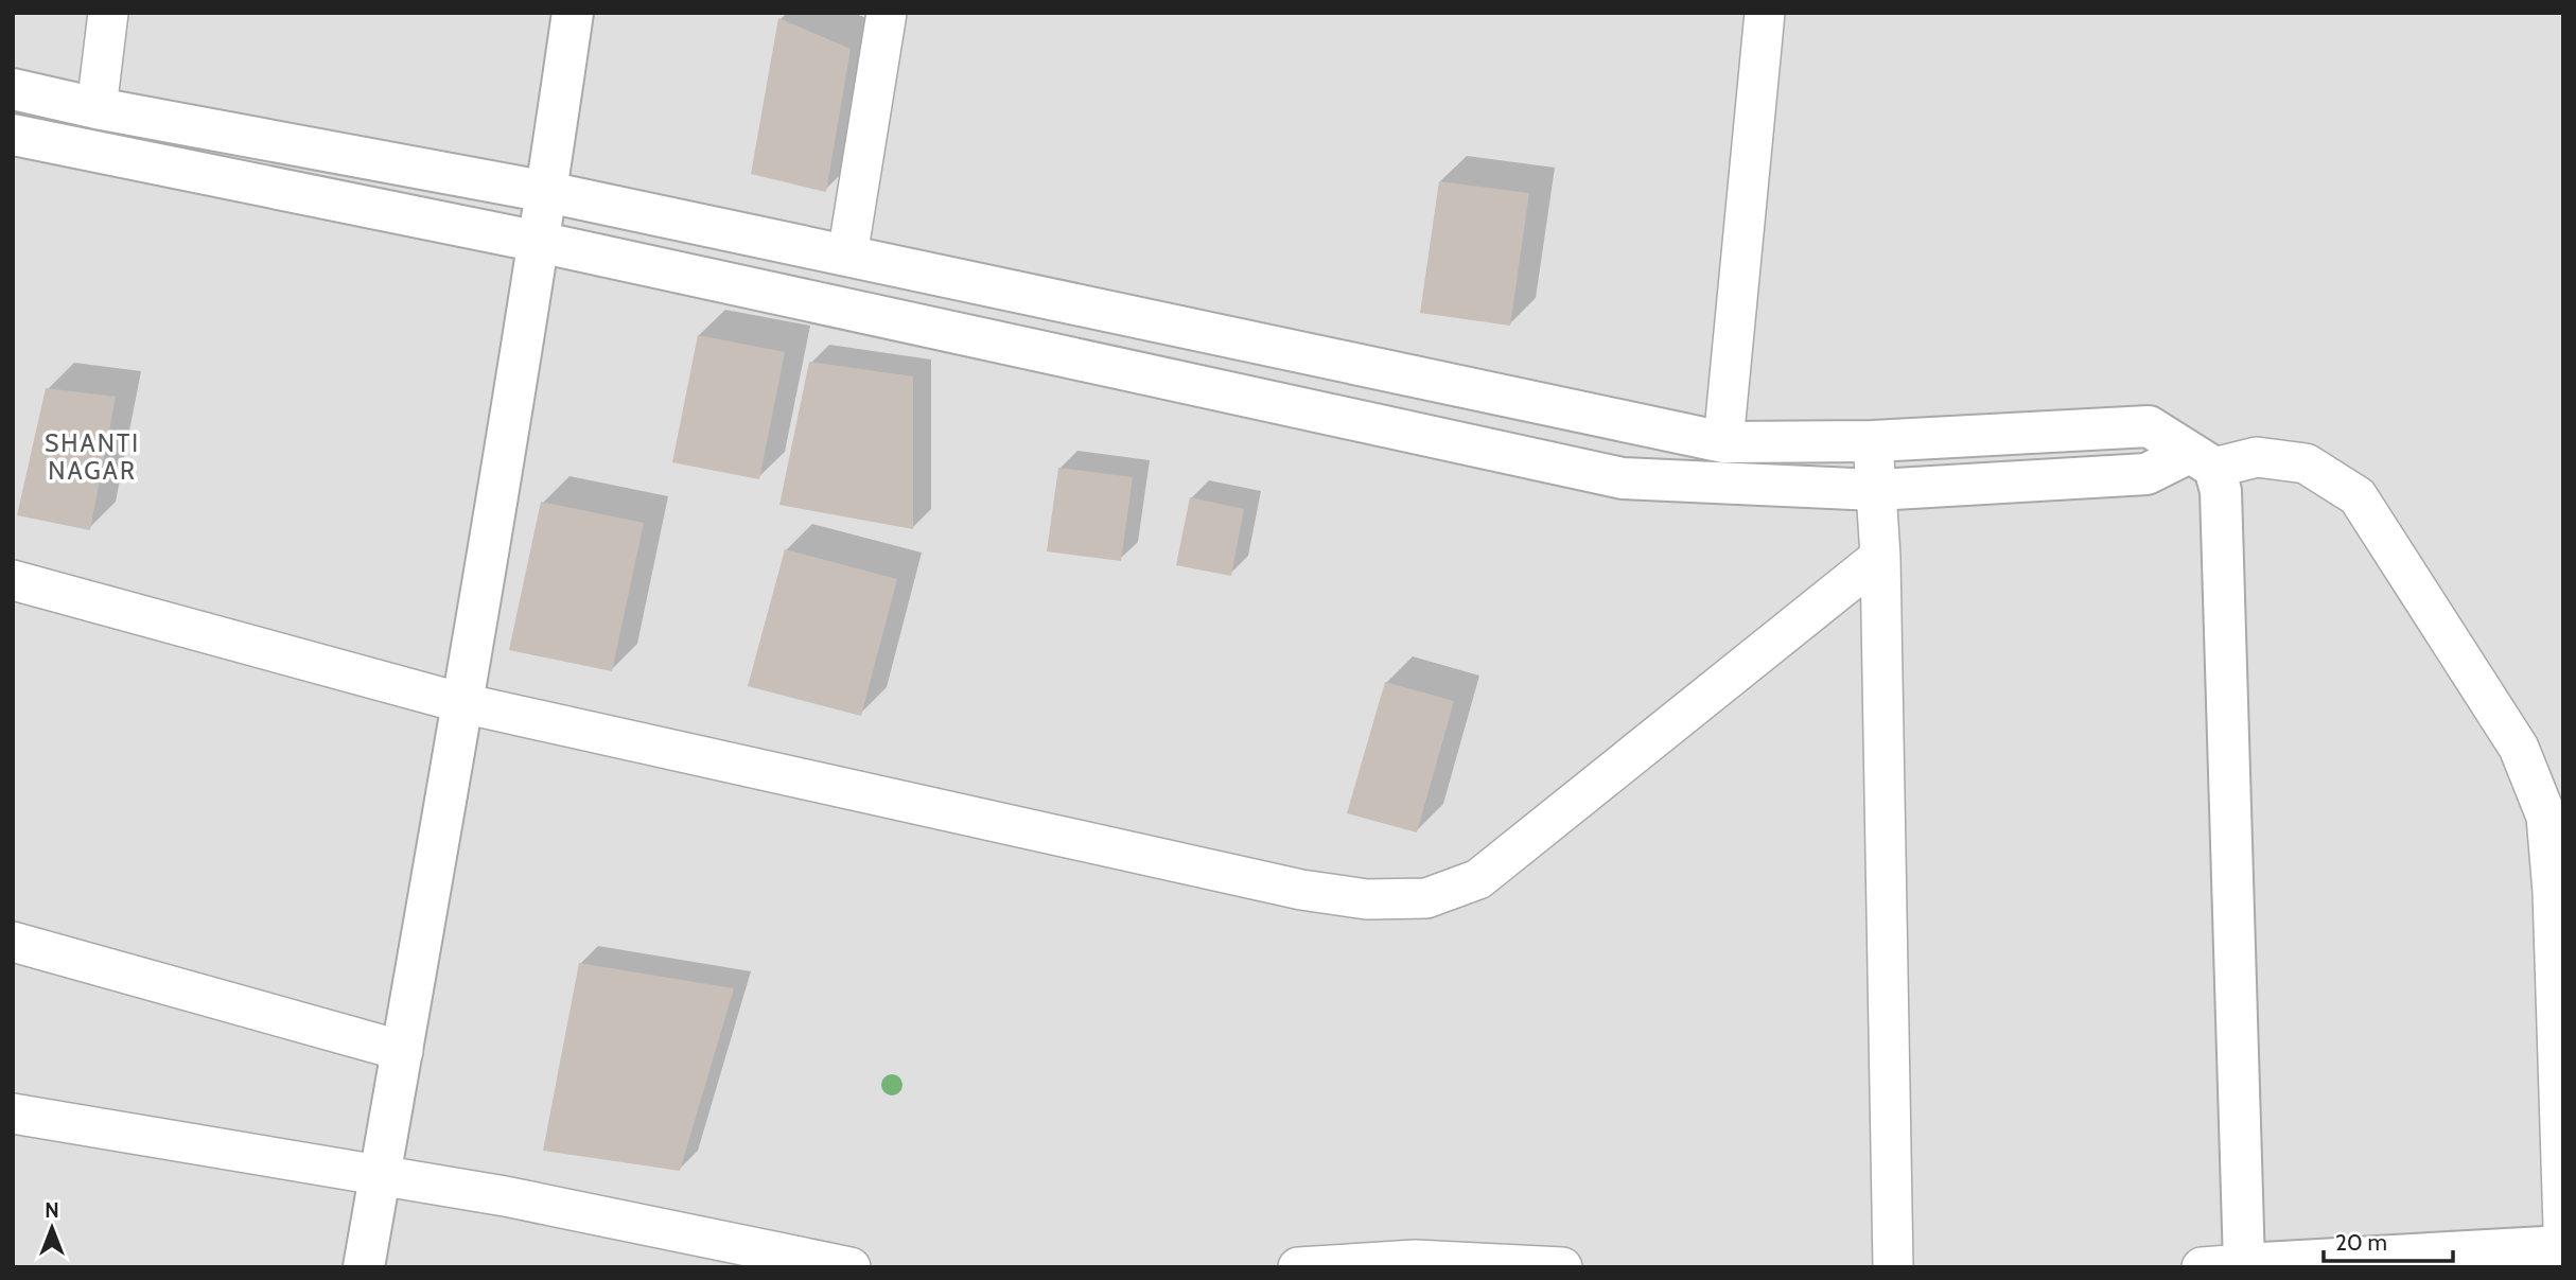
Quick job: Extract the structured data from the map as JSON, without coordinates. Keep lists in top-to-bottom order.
{
  "districts": ["SHANTI NAGAR"],
  "scale_bar": "20 m",
  "north": "top"
}
